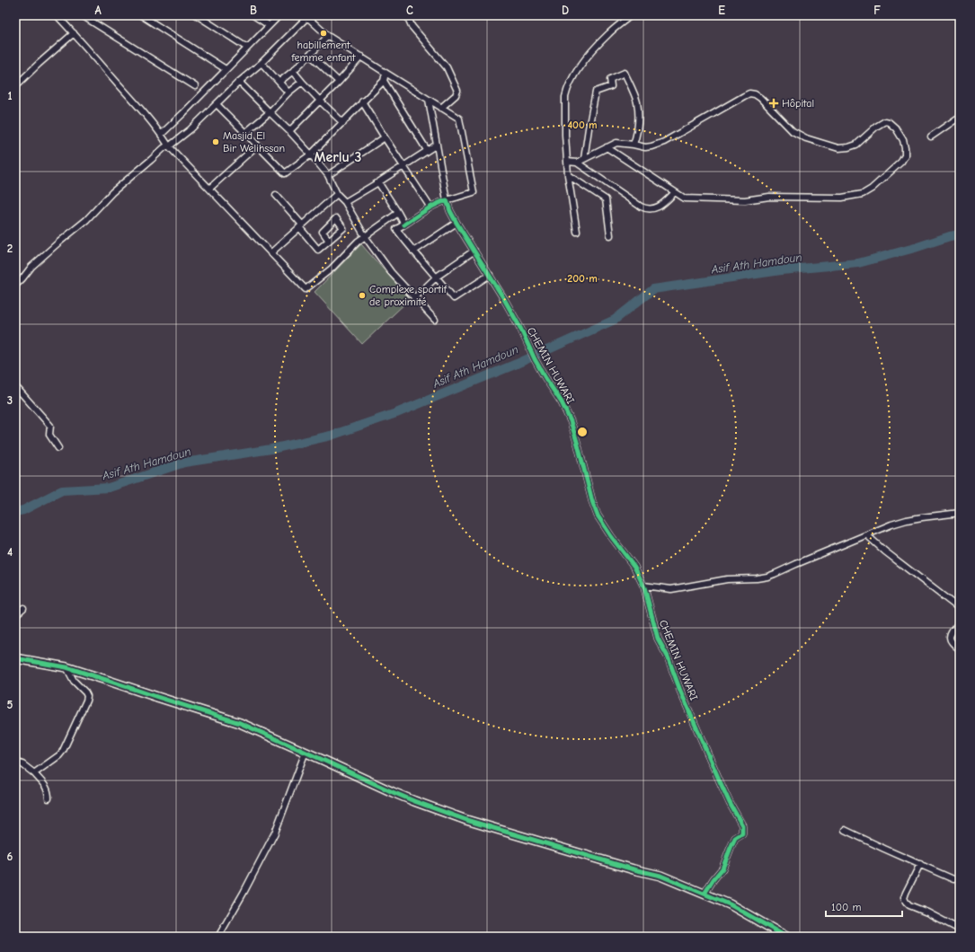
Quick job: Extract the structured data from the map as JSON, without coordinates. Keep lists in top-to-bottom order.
{
  "streets": {
    "street": ["CHEMIN HUWARI"]
  },
  "districts": ["Merlu 3"],
  "water": ["Asif Ath Hamdoun"],
  "places": {
    "other": ["habillement femme enfant", "Masjid El Bir Welihssan", "Complexe sportif de proximité"],
    "health": ["Hôpital"]
  },
  "scale_bar": "100 m",
  "grid": {
    "columns": [
      "A",
      "B",
      "C",
      "D",
      "E",
      "F"
    ],
    "rows": [
      "1",
      "2",
      "3",
      "4",
      "5",
      "6"
    ]
  },
  "rings": ["400 m", "200 m"]
}
